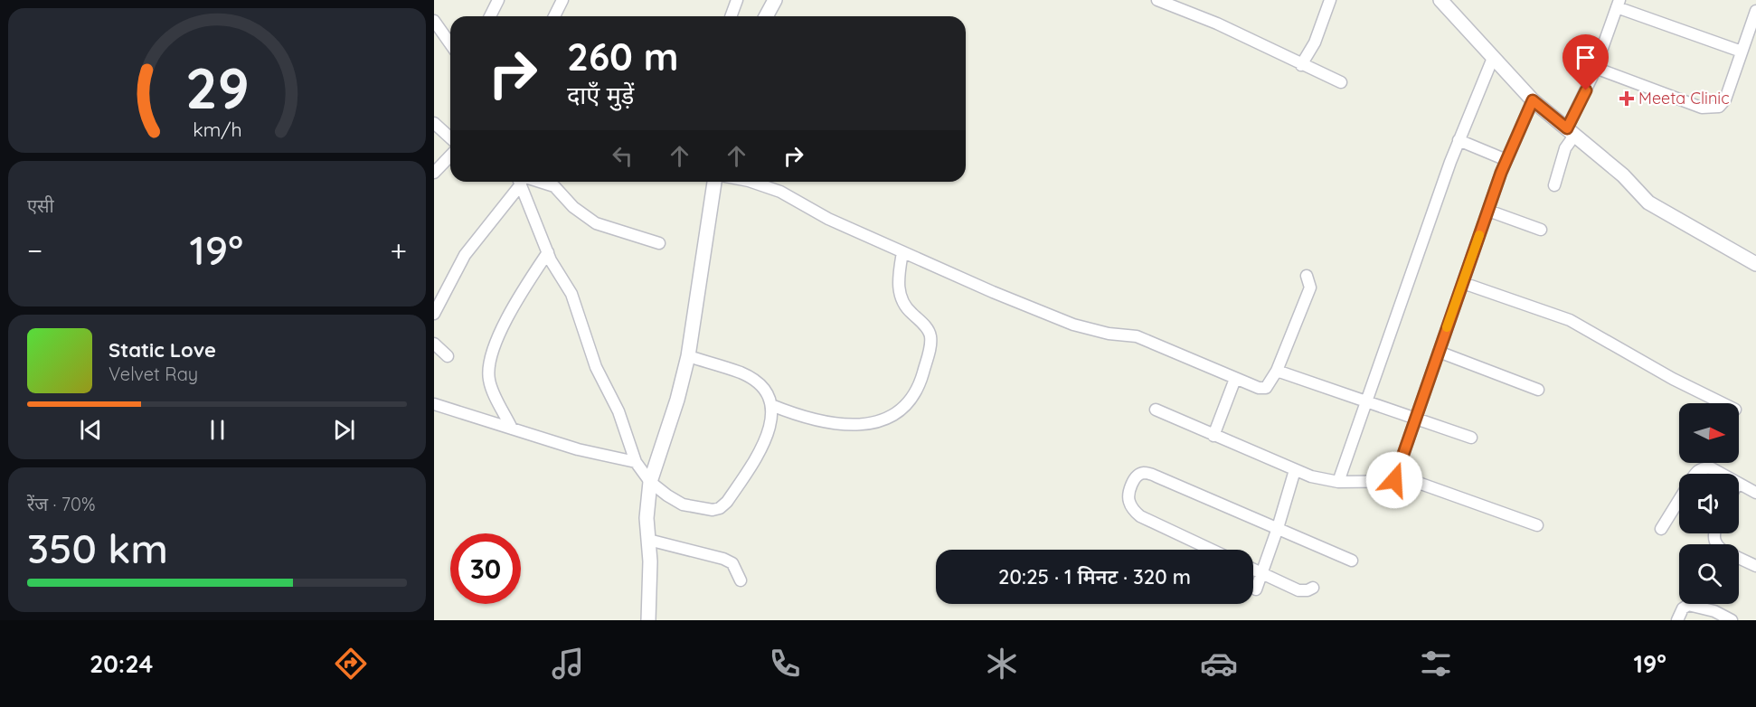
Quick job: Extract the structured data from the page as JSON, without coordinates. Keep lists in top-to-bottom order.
{
  "places": {
    "health": ["Meeta Clinic"]
  },
  "north": "right",
  "page": {
    "turn": ["260 m", "दाएँ मुड़ें"],
    "tile": [
      "एसी",
      ["रेंज · 70%", "350 km"]
    ],
    "heat": ["−", "19°", "+"],
    "song": ["Static Love", "Velvet Ray"],
    "limit": "30",
    "trip": "20:25 · 1 मिनट · 320 m",
    "tabs": ["20:24", "19°"],
    "gauge": ["29", "km/h"]
  }
}
